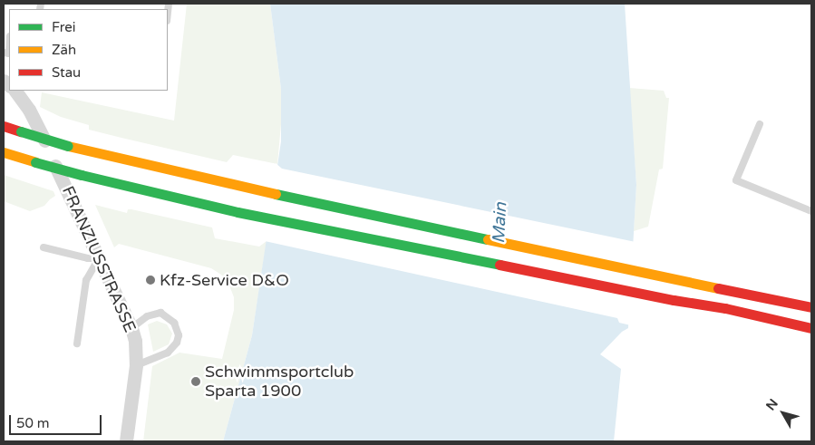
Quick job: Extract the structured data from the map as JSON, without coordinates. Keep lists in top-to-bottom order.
{
  "streets": {
    "street": ["FRANZIUSSTRASSE"]
  },
  "water": ["Main"],
  "places": ["Kfz-Service D&O", "Schwimmsportclub Sparta 1900"],
  "legend": ["Frei", "Zäh", "Stau"],
  "scale_bar": "50 m",
  "north": "top left"
}
